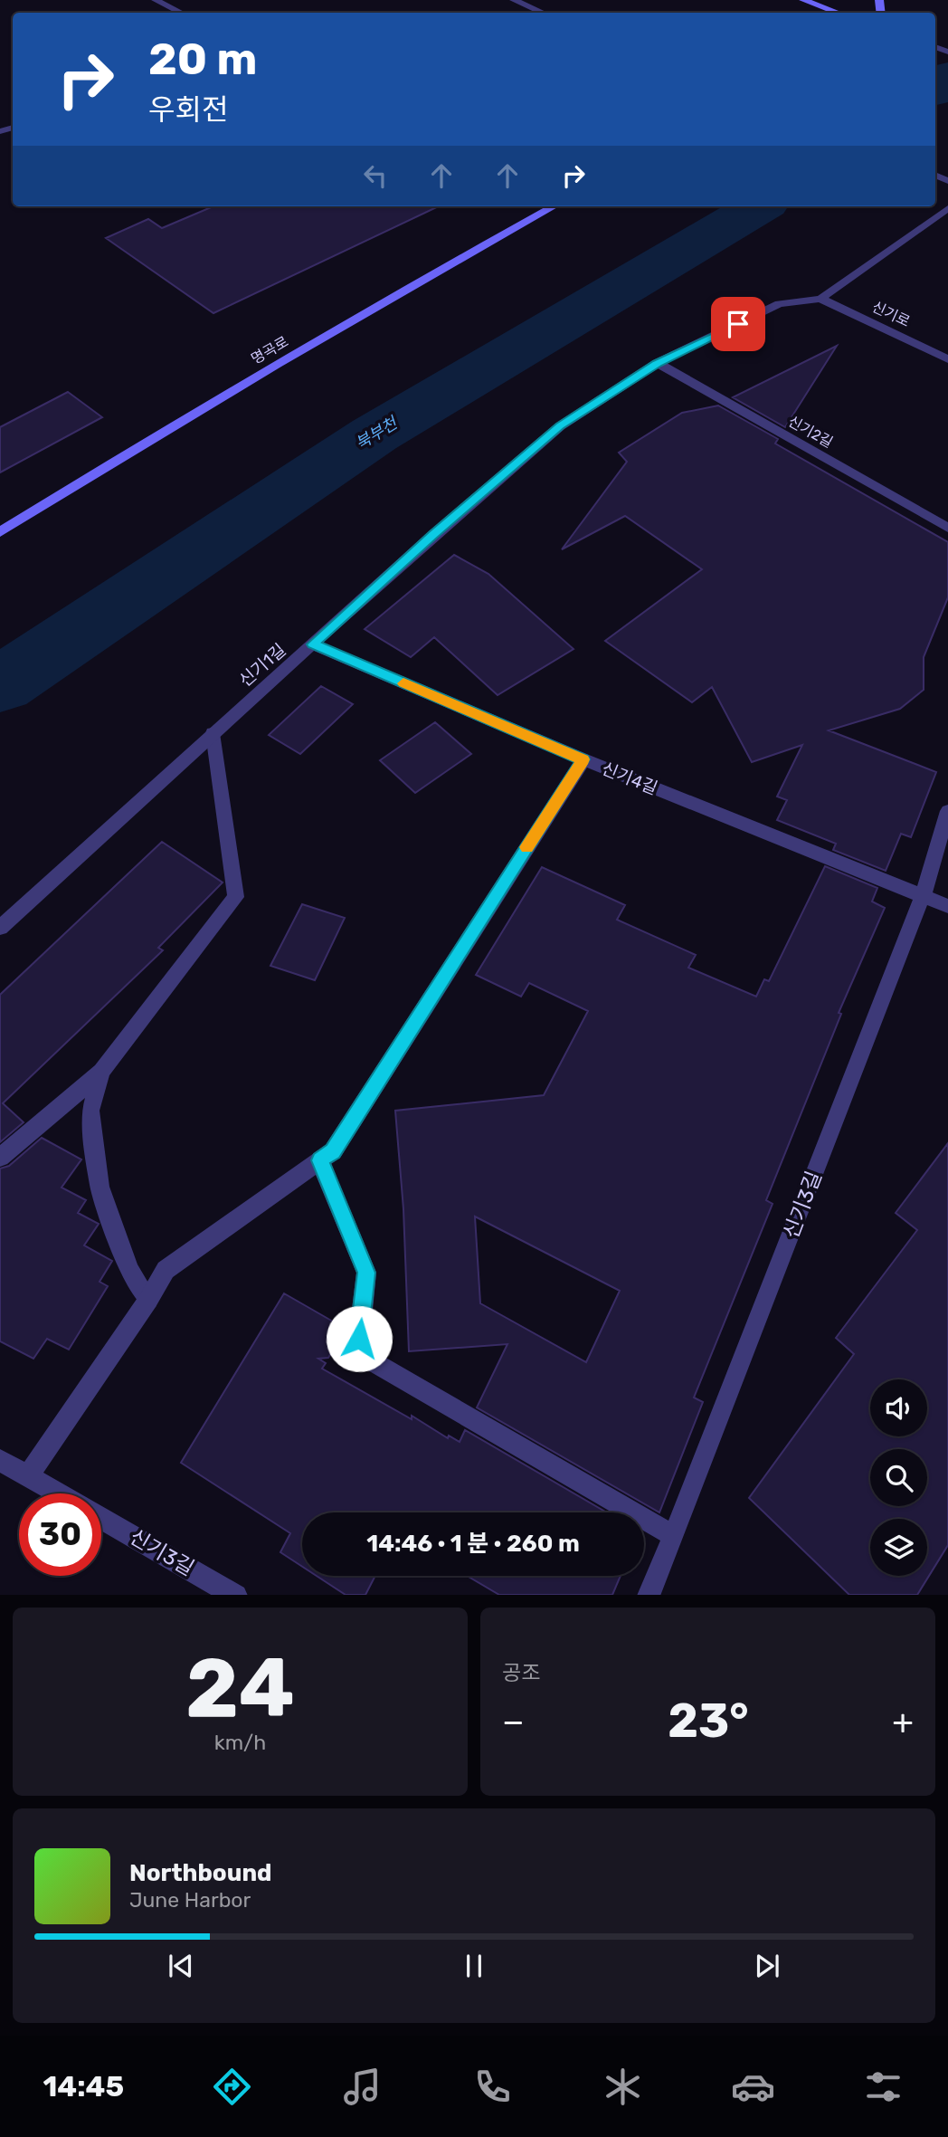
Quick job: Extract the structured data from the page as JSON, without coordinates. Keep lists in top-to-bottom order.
{
  "streets": {
    "main road": ["명곡로"],
    "street": [
      "신기로",
      "신기2길",
      "신기1길",
      "신기4길",
      "신기3길"
    ]
  },
  "crossings": [
    ["신기로", "신기1길"],
    ["신기2길", "신기1길"],
    ["신기1길", "신기4길"],
    ["신기4길", "신기3길"]
  ],
  "water": ["북부천"],
  "page": {
    "turn": ["20 m", "우회전"],
    "limit": "30",
    "trip": "14:46 · 1 분 · 260 m",
    "tile": [
      ["24", "km/h"],
      "공조"
    ],
    "heat": ["−", "23°", "+"],
    "song": ["Northbound", "June Harbor"],
    "tabs": "14:45"
  }
}
